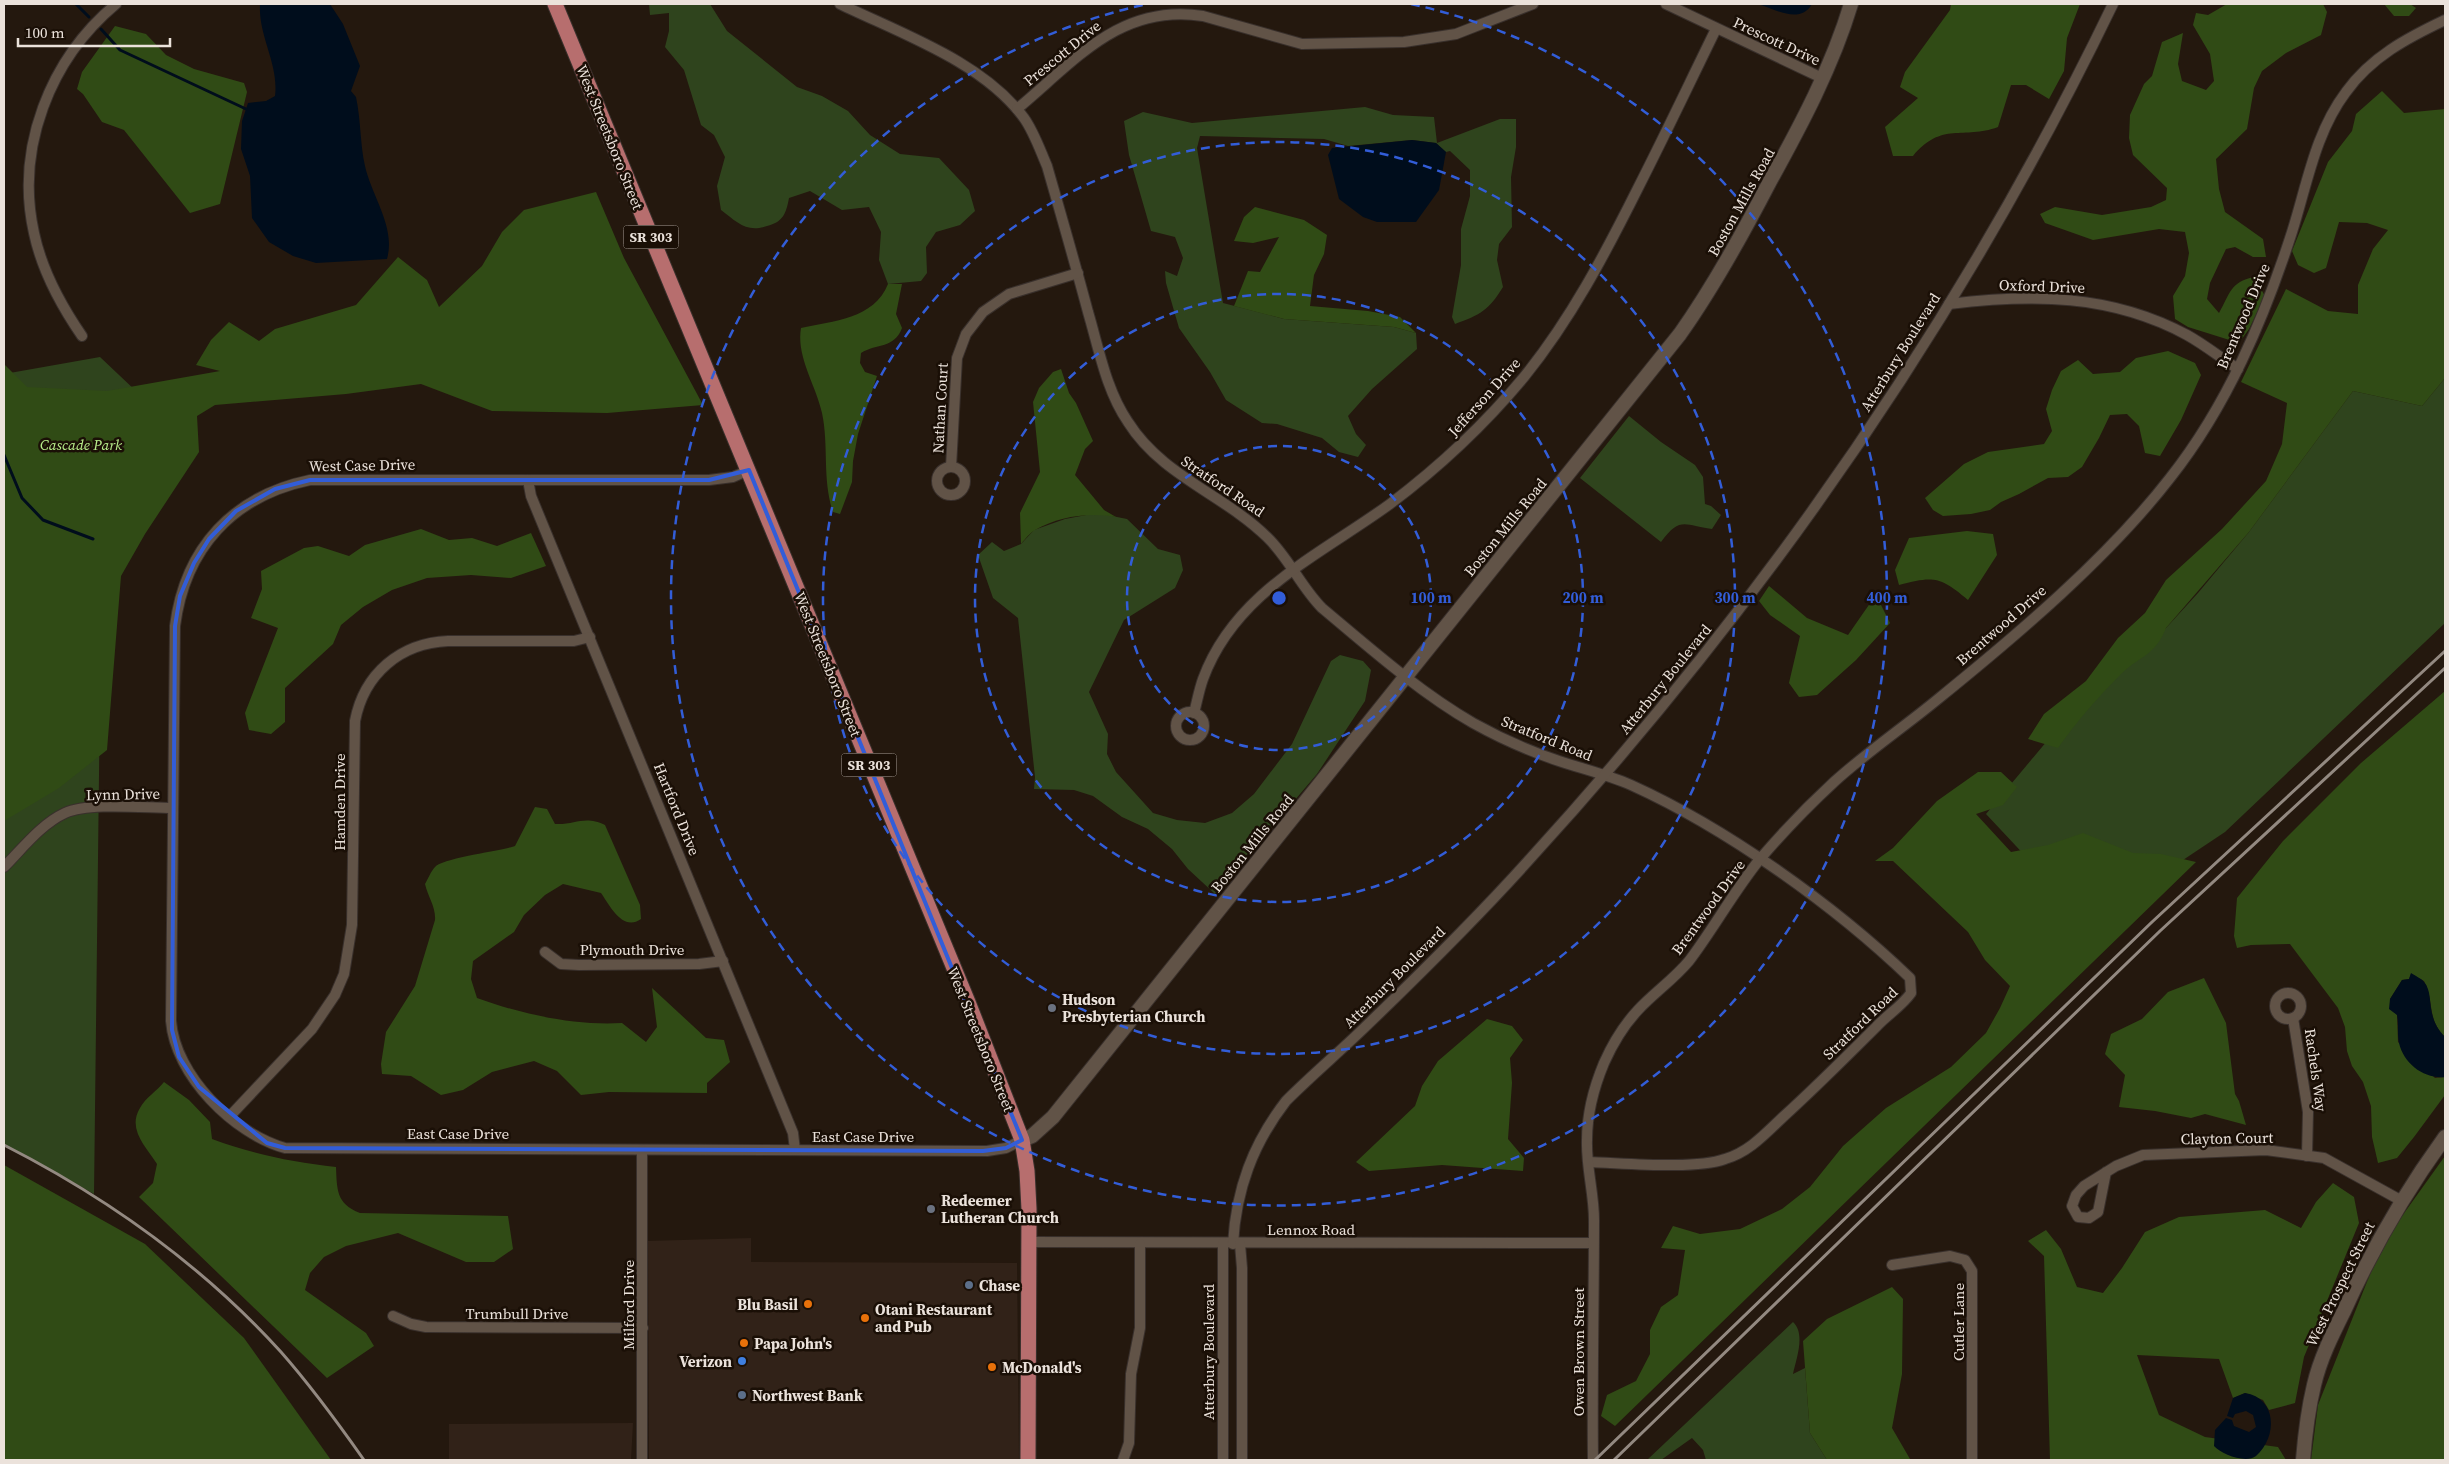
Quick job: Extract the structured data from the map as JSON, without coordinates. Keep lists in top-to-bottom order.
{
  "streets": {
    "main road": ["West Streetsboro Street", "SR 303"],
    "street": [
      "Prescott Drive",
      "Boston Mills Road",
      "Oxford Drive",
      "Brentwood Drive",
      "Atterbury Boulevard",
      "Jefferson Drive",
      "Nathan Court",
      "West Case Drive",
      "Stratford Road",
      "Lynn Drive",
      "Hamden Drive",
      "Hartford Drive",
      "Plymouth Drive",
      "Rachels Way",
      "East Case Drive",
      "Clayton Court",
      "Lennox Road",
      "West Prospect Street",
      "Milford Drive",
      "Trumbull Drive",
      "Cutler Lane",
      "Owen Brown Street"
    ]
  },
  "crossings": [
    ["Prescott Drive", "Boston Mills Road"],
    ["Prescott Drive", "Jefferson Drive"],
    ["Prescott Drive", "Stratford Road"],
    ["West Streetsboro Street", "Boston Mills Road"],
    ["West Streetsboro Street", "West Case Drive"],
    ["West Streetsboro Street", "East Case Drive"],
    ["West Streetsboro Street", "Lennox Road"],
    ["Boston Mills Road", "Stratford Road"],
    ["Boston Mills Road", "East Case Drive"],
    ["Oxford Drive", "Brentwood Drive"],
    ["Oxford Drive", "Atterbury Boulevard"],
    ["Brentwood Drive", "Stratford Road"],
    ["Brentwood Drive", "Lennox Road"],
    ["Brentwood Drive", "Owen Brown Street"],
    ["Atterbury Boulevard", "Stratford Road"],
    ["Atterbury Boulevard", "Lennox Road"],
    ["Jefferson Drive", "Stratford Road"],
    ["Nathan Court", "Stratford Road"],
    ["West Case Drive", "Lynn Drive"],
    ["West Case Drive", "Hartford Drive"],
    ["West Case Drive", "East Case Drive"],
    ["Lynn Drive", "East Case Drive"],
    ["Hamden Drive", "Hartford Drive"],
    ["Hamden Drive", "East Case Drive"],
    ["Hartford Drive", "Plymouth Drive"],
    ["Hartford Drive", "East Case Drive"],
    ["Rachels Way", "Clayton Court"],
    ["East Case Drive", "Milford Drive"],
    ["Clayton Court", "West Prospect Street"],
    ["Lennox Road", "Owen Brown Street"],
    ["Milford Drive", "Trumbull Drive"]
  ],
  "parks": ["Cascade Park"],
  "places": [
    "Hudson Presbyterian Church",
    "Redeemer Lutheran Church",
    "Chase",
    "Blu Basil",
    "Otani Restaurant and Pub",
    "Papa John's",
    "Verizon",
    "McDonald's",
    "Northwest Bank"
  ],
  "scale_bar": "100 m",
  "rings": [
    "100 m",
    "200 m",
    "300 m",
    "400 m"
  ]
}
